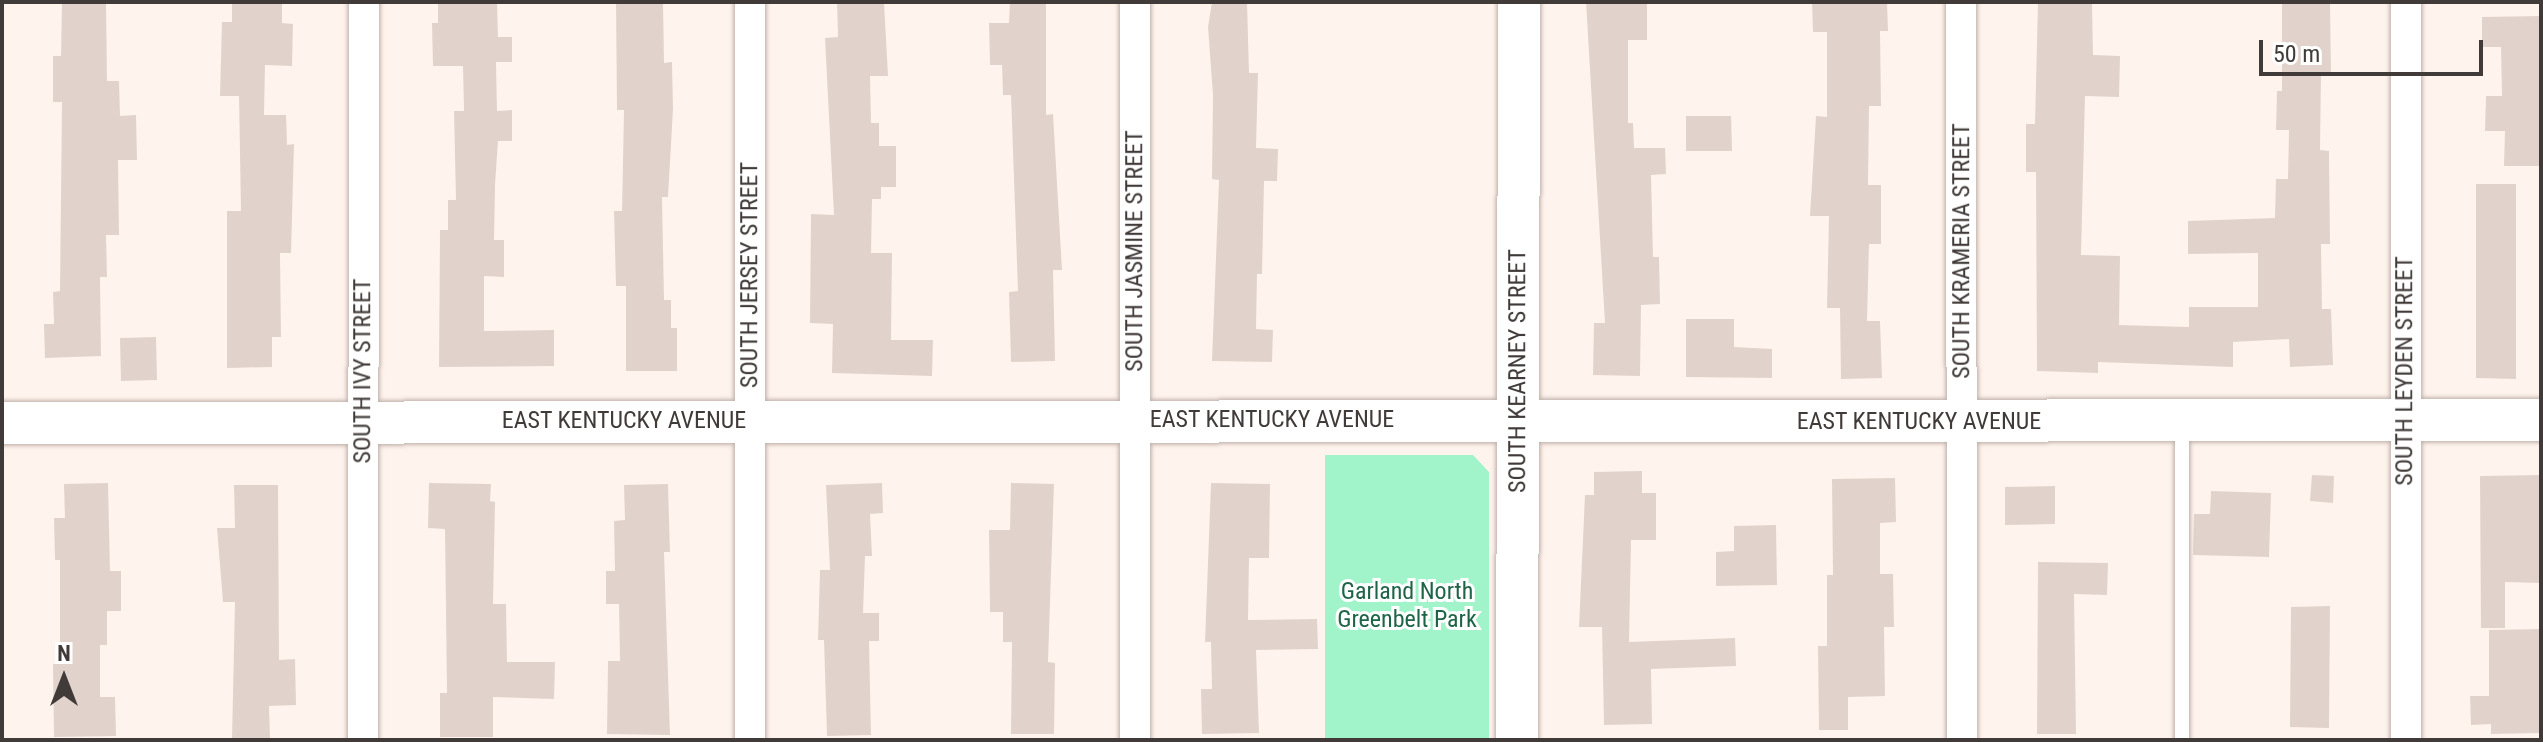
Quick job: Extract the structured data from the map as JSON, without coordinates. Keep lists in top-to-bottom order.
{
  "streets": {
    "street": [
      "SOUTH JASMINE STREET",
      "SOUTH KRAMERIA STREET",
      "SOUTH JERSEY STREET",
      "SOUTH IVY STREET",
      "SOUTH KEARNEY STREET",
      "SOUTH LEYDEN STREET",
      "EAST KENTUCKY AVENUE"
    ]
  },
  "crossings": [
    ["SOUTH JASMINE STREET", "EAST KENTUCKY AVENUE"],
    ["SOUTH KRAMERIA STREET", "EAST KENTUCKY AVENUE"],
    ["SOUTH JERSEY STREET", "EAST KENTUCKY AVENUE"],
    ["SOUTH IVY STREET", "EAST KENTUCKY AVENUE"],
    ["SOUTH KEARNEY STREET", "EAST KENTUCKY AVENUE"],
    ["SOUTH LEYDEN STREET", "EAST KENTUCKY AVENUE"]
  ],
  "parks": ["Garland North Greenbelt Park"],
  "scale_bar": "50 m",
  "north": "top"
}
